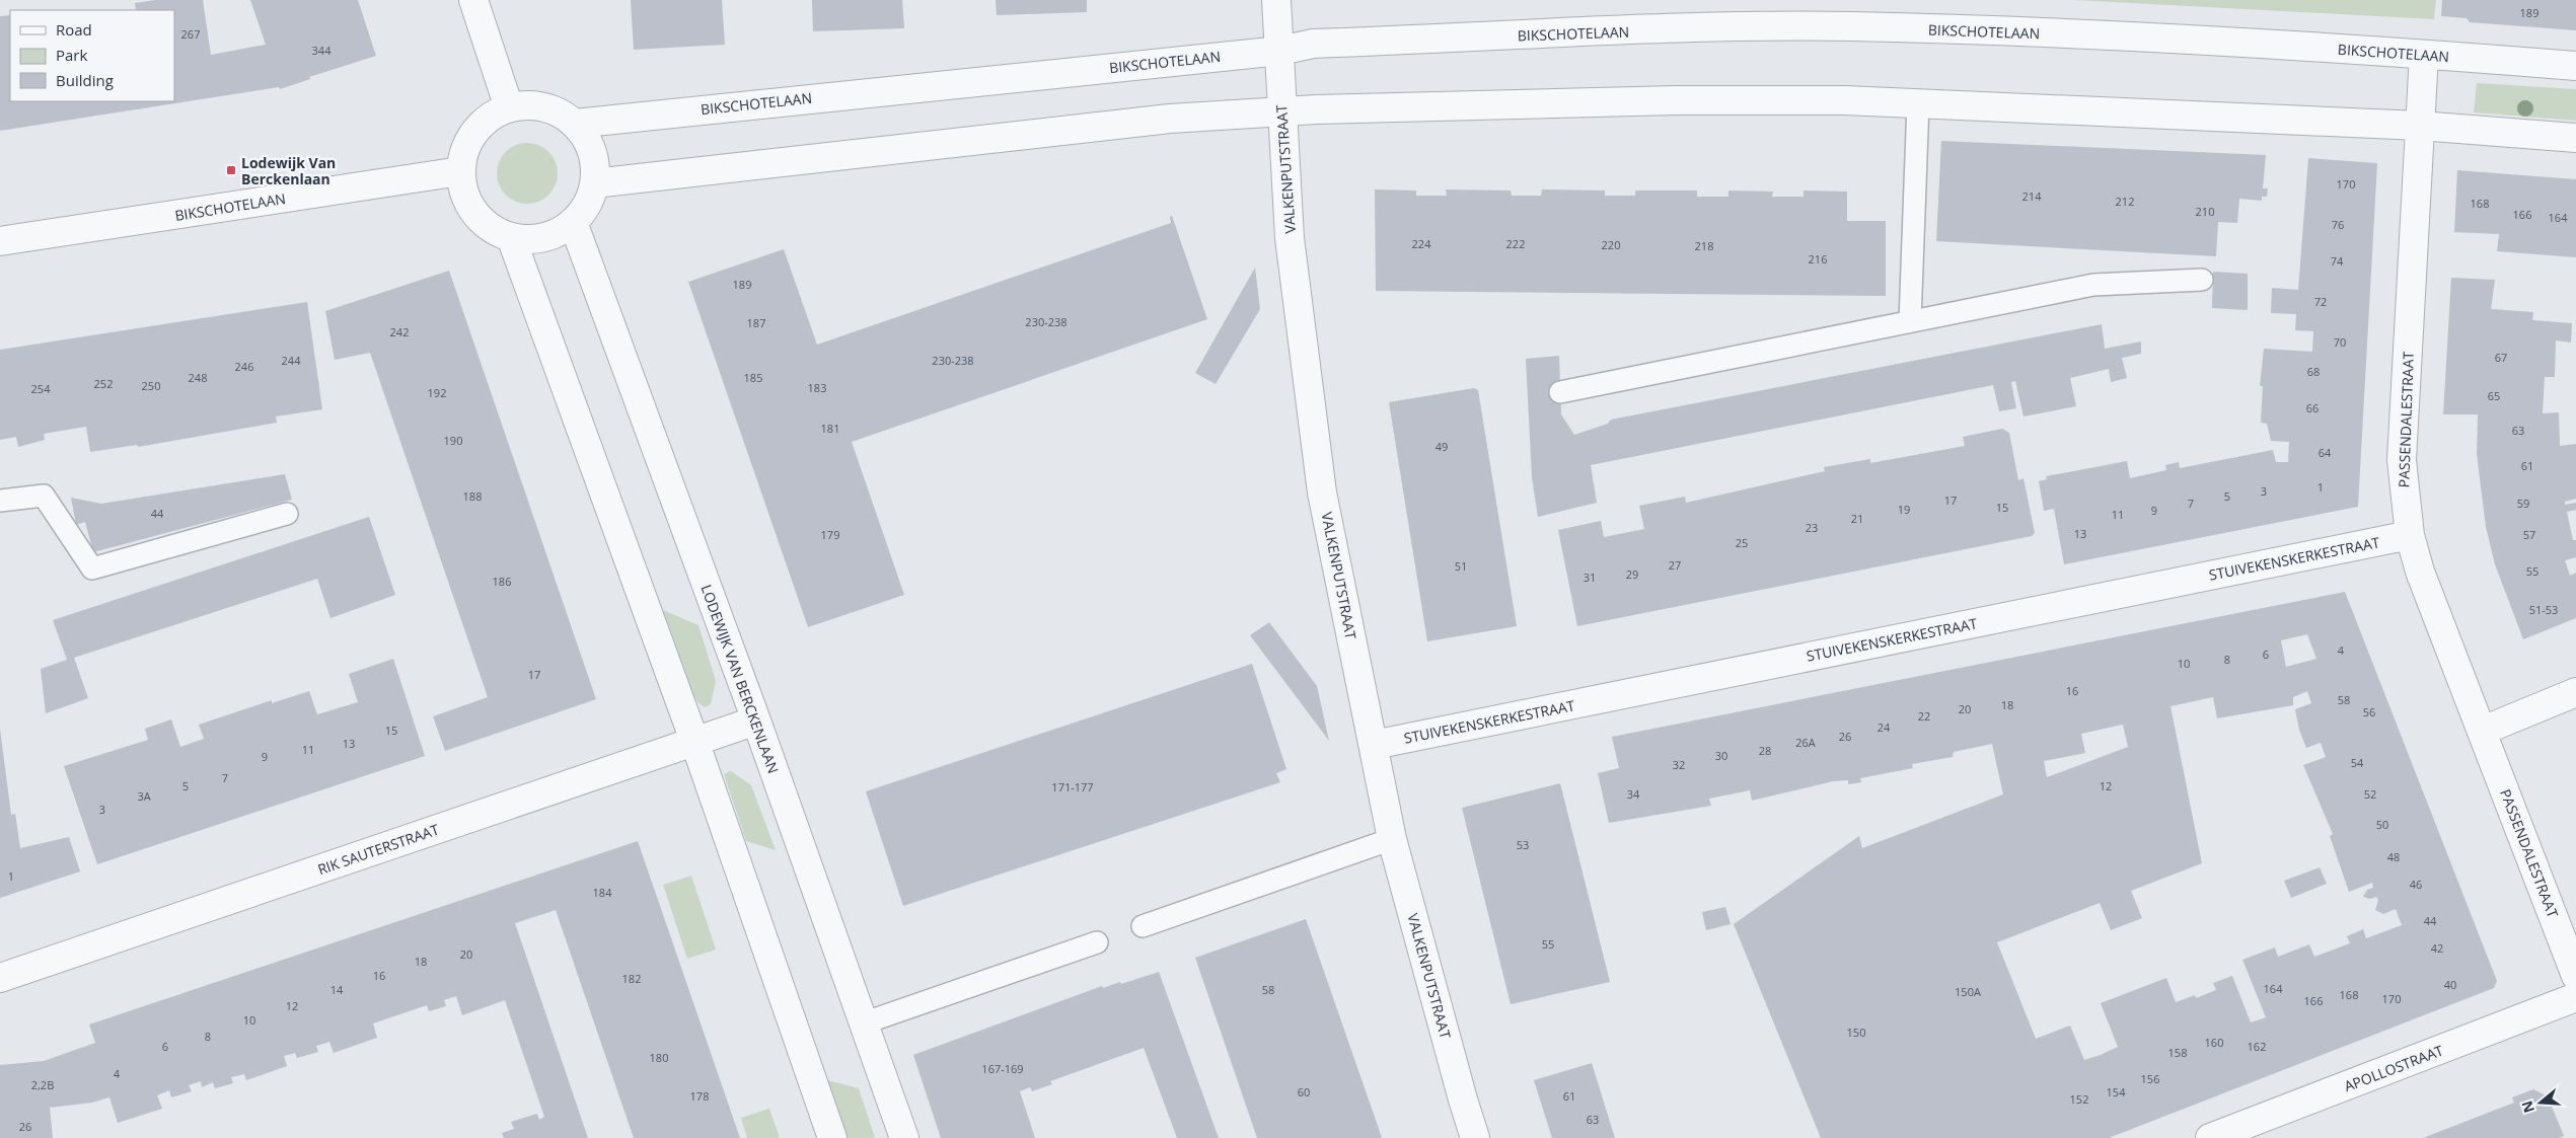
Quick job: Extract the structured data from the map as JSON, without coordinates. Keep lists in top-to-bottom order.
{
  "streets": {
    "street": [
      "BIKSCHOTELAAN",
      "VALKENPUTSTRAAT",
      "PASSENDALESTRAAT",
      "STUIVEKENSKERKESTRAAT",
      "LODEWIJK VAN BERCKENLAAN",
      "RIK SAUTERSTRAAT",
      "APOLLOSTRAAT"
    ]
  },
  "crossings": [
    ["BIKSCHOTELAAN", "VALKENPUTSTRAAT"],
    ["BIKSCHOTELAAN", "PASSENDALESTRAAT"],
    ["BIKSCHOTELAAN", "LODEWIJK VAN BERCKENLAAN"],
    ["VALKENPUTSTRAAT", "STUIVEKENSKERKESTRAAT"],
    ["PASSENDALESTRAAT", "STUIVEKENSKERKESTRAAT"],
    ["LODEWIJK VAN BERCKENLAAN", "RIK SAUTERSTRAAT"]
  ],
  "places": {
    "transit": ["Lodewijk Van Berckenlaan"]
  },
  "house_numbers": [
    "189",
    "267",
    "344",
    "170",
    "214",
    "212",
    "168",
    "210",
    "166",
    "164",
    "76",
    "224",
    "222",
    "220",
    "218",
    "216",
    "74",
    "189",
    "72",
    "230-238",
    "187",
    "242",
    "70",
    "67",
    "244",
    "230-238",
    "246",
    "68",
    "248",
    "185",
    "252",
    "250",
    "183",
    "254",
    "192",
    "65",
    "66",
    "181",
    "63",
    "190",
    "49",
    "64",
    "61",
    "1",
    "3",
    "188",
    "5",
    "17",
    "7",
    "59",
    "15",
    "19",
    "9",
    "44",
    "11",
    "21",
    "23",
    "13",
    "179",
    "57",
    "25",
    "27",
    "51",
    "55",
    "29",
    "31",
    "186",
    "51-53",
    "4",
    "6",
    "8",
    "10",
    "17",
    "16",
    "58",
    "18",
    "20",
    "56",
    "22",
    "24",
    "15",
    "26",
    "26A",
    "13",
    "11",
    "28",
    "30",
    "9",
    "54",
    "32",
    "7",
    "5",
    "12",
    "171-177",
    "34",
    "52",
    "3A",
    "3",
    "50",
    "53",
    "48",
    "1",
    "46",
    "184",
    "44",
    "55",
    "42",
    "20",
    "18",
    "16",
    "182",
    "40",
    "164",
    "14",
    "58",
    "150A",
    "168",
    "170",
    "166",
    "12",
    "10",
    "150",
    "8",
    "160",
    "6",
    "162",
    "158",
    "180",
    "167-169",
    "4",
    "156",
    "2,2B",
    "60",
    "154",
    "178",
    "61",
    "152",
    "63",
    "26"
  ],
  "legend": ["Road", "Park", "Building"],
  "north": "left"
}
